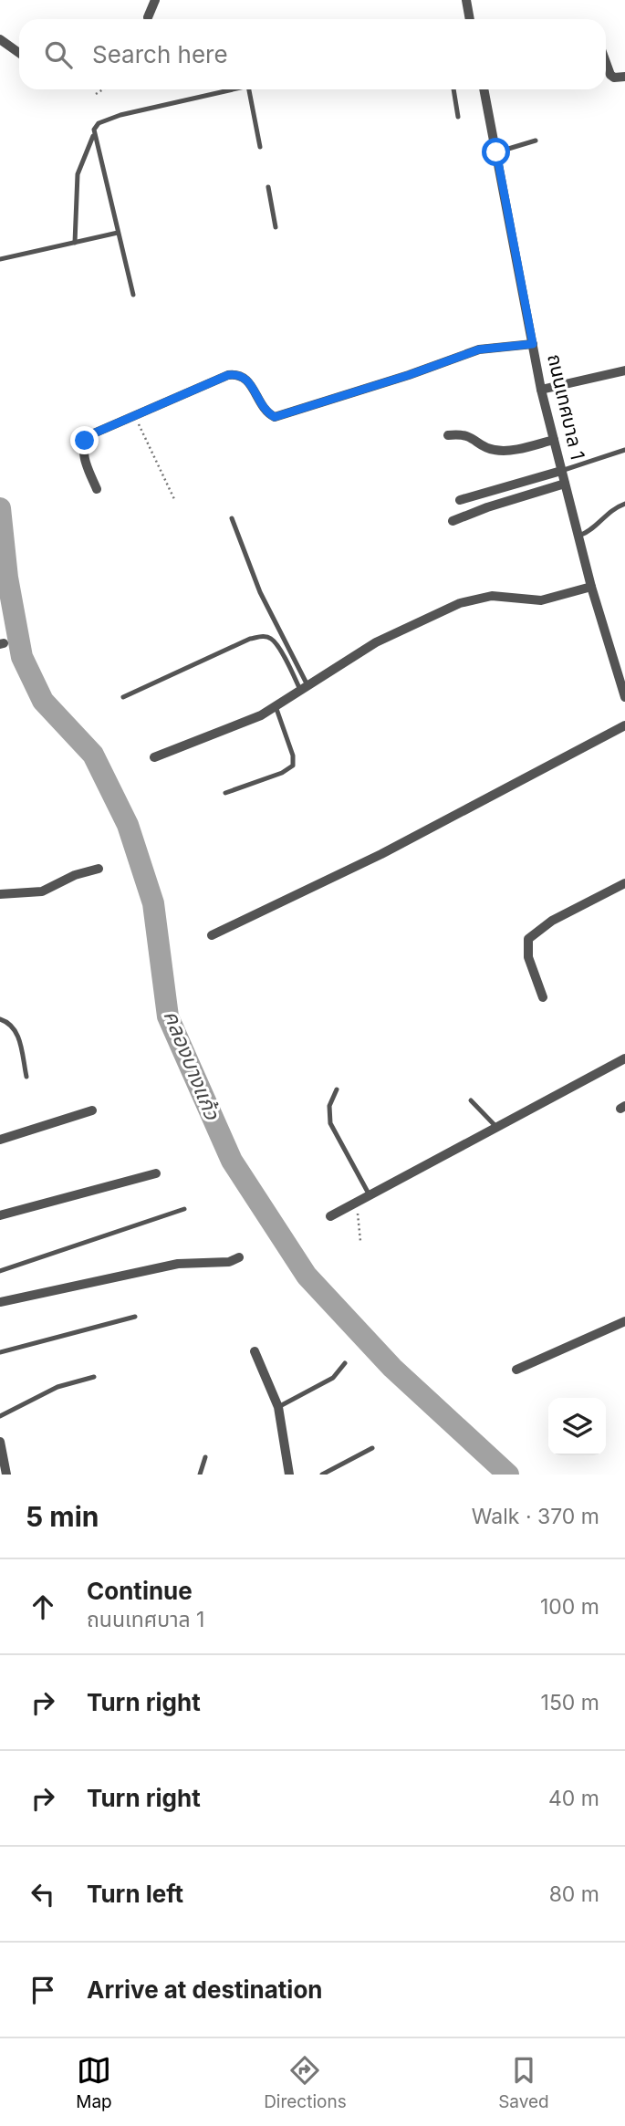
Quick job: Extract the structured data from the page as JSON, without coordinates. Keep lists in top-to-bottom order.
{
  "streets": {
    "street": ["ถนนเทศบาล 1"]
  },
  "water": ["คลองบางแก้ว"],
  "page": {
    "search": "Search here",
    "heading": ["5 min", "Walk · 370 m"],
    "list": [
      ["Continue", "ถนนเทศบาล 1", "100 m"],
      ["Turn right", "150 m"],
      ["Turn right", "40 m"],
      ["Turn left", "80 m"],
      "Arrive at destination"
    ],
    "nav": ["Map", "Directions", "Saved"]
  }
}
